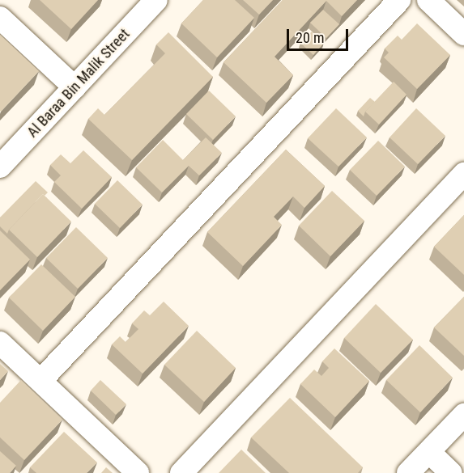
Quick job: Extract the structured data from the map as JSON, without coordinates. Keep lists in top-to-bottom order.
{
  "streets": {
    "street": ["Al Baraa Bin Malik Street"]
  },
  "scale_bar": "20 m"
}
